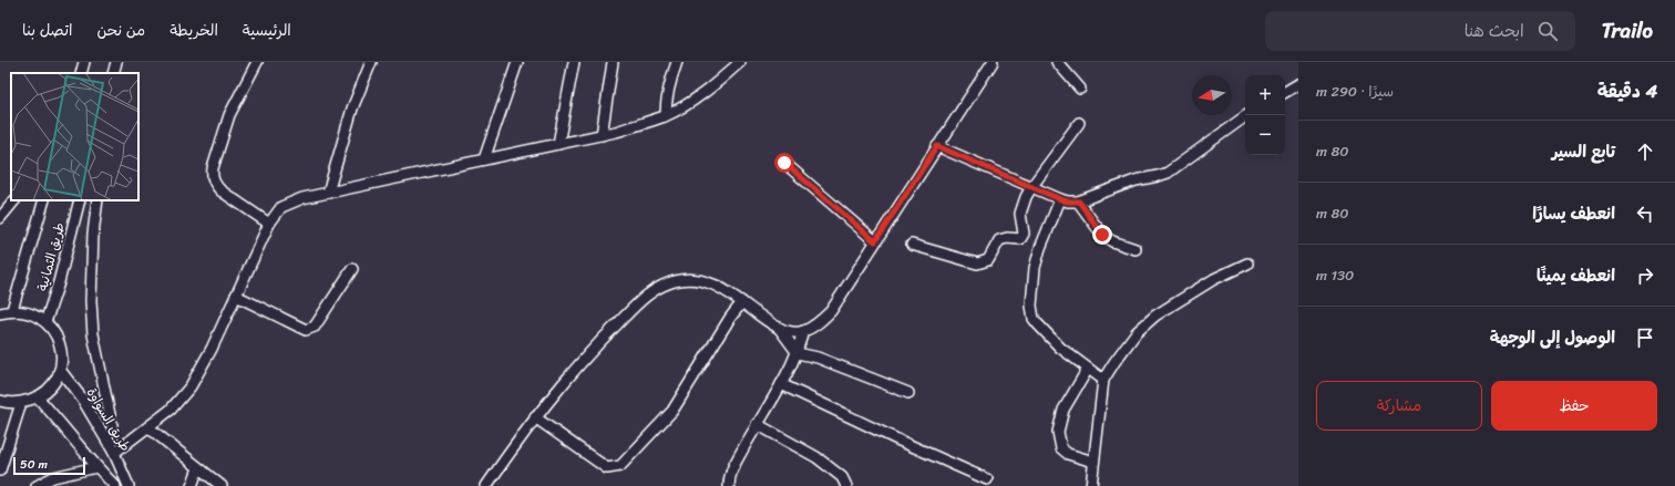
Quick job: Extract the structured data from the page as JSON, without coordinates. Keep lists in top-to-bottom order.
{
  "streets": {
    "street": ["طريق الثمانية", "طريق السواوة"]
  },
  "scale_bar": "50 m",
  "north": "left",
  "page": {
    "header": "Trailo",
    "search": "ابحث هنا",
    "nav": [
      "الرئيسية",
      "الخريطة",
      "من نحن",
      "اتصل بنا"
    ],
    "heading": ["4 دقيقة", "سيرًا · 290 m"],
    "map_buttons": ["+", "−"],
    "list": [
      ["تابع السير", "80 m"],
      ["انعطف يسارًا", "80 m"],
      ["انعطف يمينًا", "130 m"],
      "الوصول إلى الوجهة"
    ],
    "buttons": ["حفظ", "مشاركة"],
    "scale": "50 m"
  }
}
